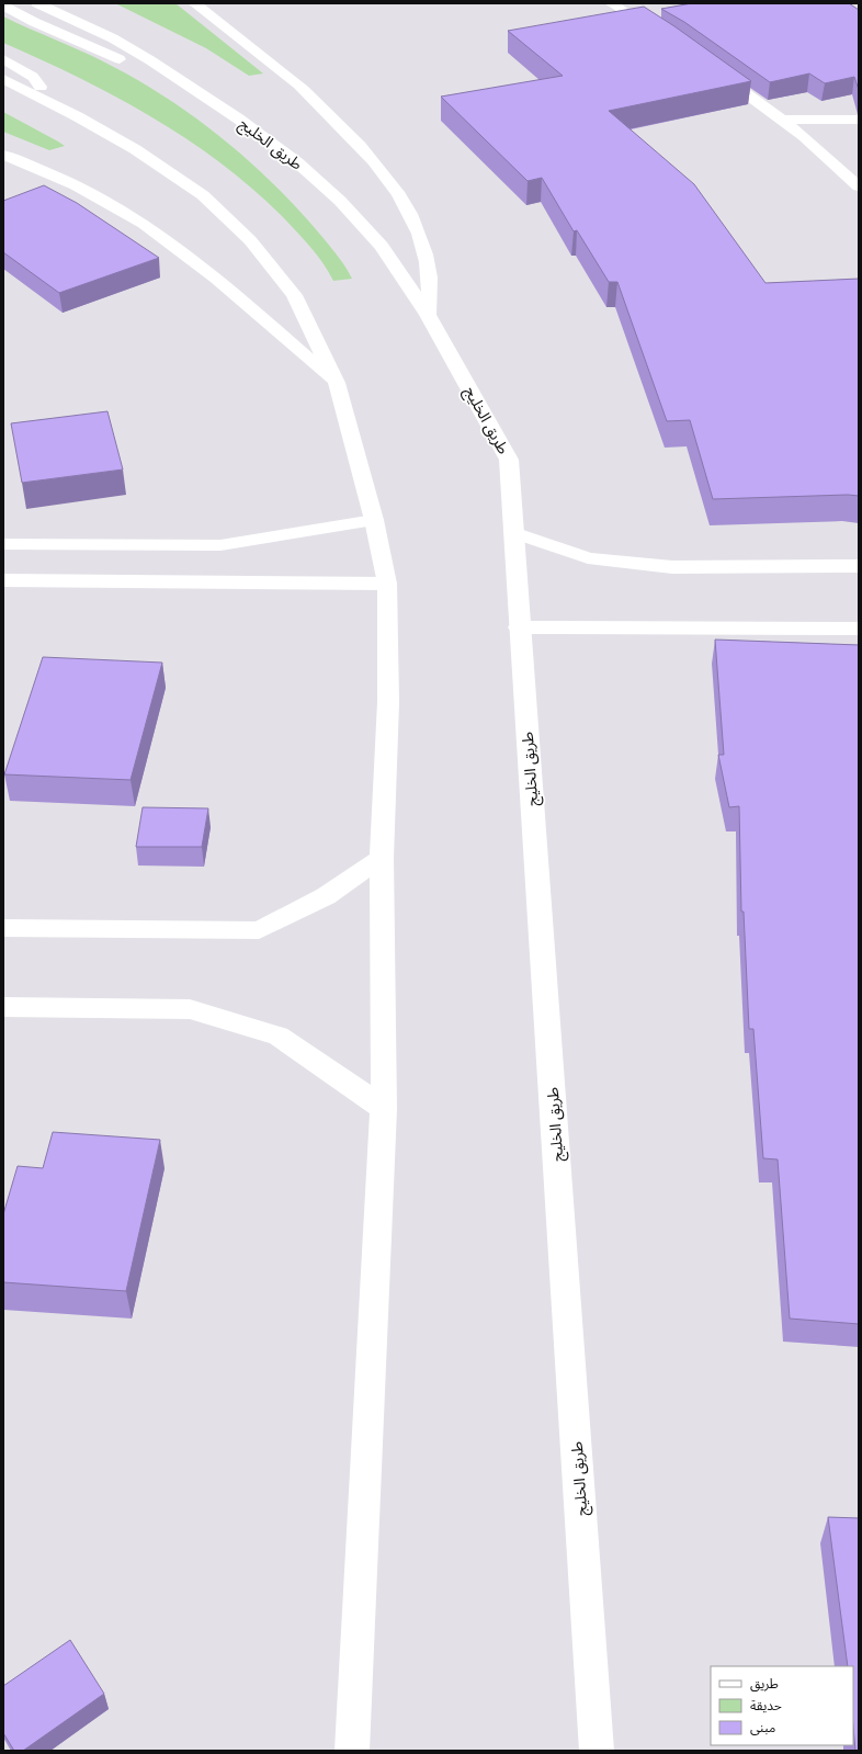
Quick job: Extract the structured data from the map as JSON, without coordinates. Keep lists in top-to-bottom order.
{
  "streets": {
    "main road": ["طريق الخليج"]
  },
  "legend": ["طريق", "حديقة", "مبنى"]
}
